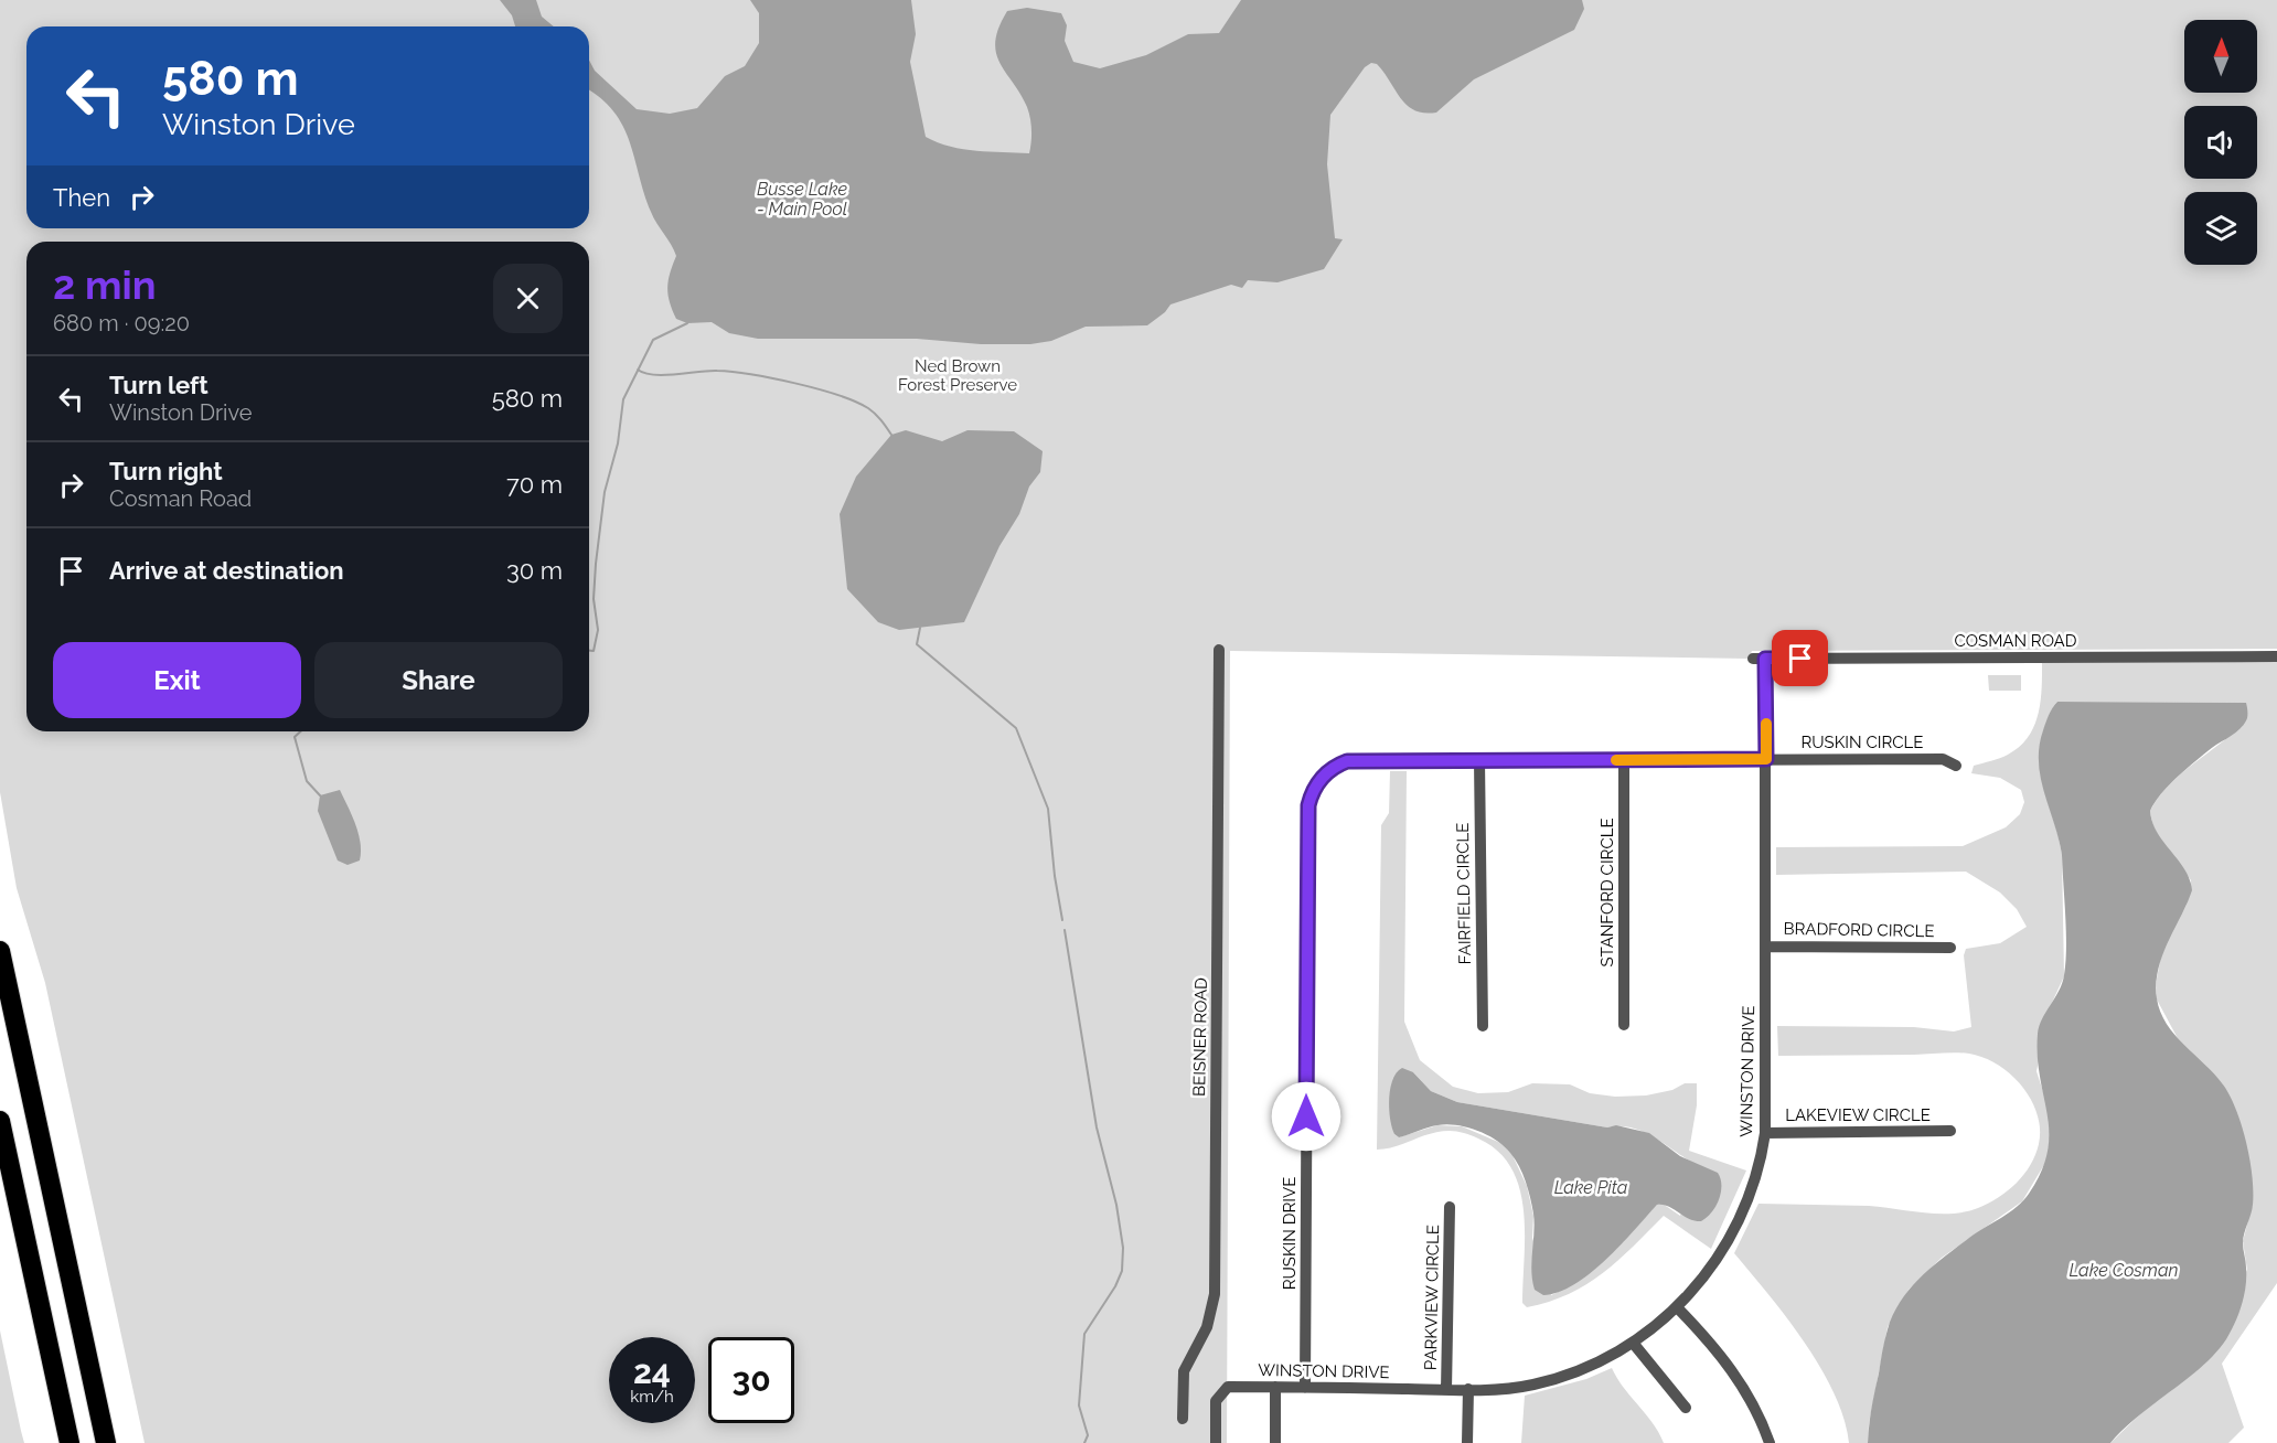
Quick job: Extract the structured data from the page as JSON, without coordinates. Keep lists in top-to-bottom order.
{
  "streets": {
    "street": [
      "COSMAN ROAD",
      "RUSKIN CIRCLE",
      "STANFORD CIRCLE",
      "FAIRFIELD CIRCLE",
      "BRADFORD CIRCLE",
      "BEISNER ROAD",
      "WINSTON DRIVE",
      "LAKEVIEW CIRCLE",
      "RUSKIN DRIVE",
      "PARKVIEW CIRCLE"
    ]
  },
  "crossings": [
    ["COSMAN ROAD", "WINSTON DRIVE"],
    ["RUSKIN CIRCLE", "WINSTON DRIVE"],
    ["RUSKIN CIRCLE", "RUSKIN DRIVE"],
    ["STANFORD CIRCLE", "RUSKIN DRIVE"],
    ["FAIRFIELD CIRCLE", "RUSKIN DRIVE"],
    ["BRADFORD CIRCLE", "WINSTON DRIVE"],
    ["WINSTON DRIVE", "LAKEVIEW CIRCLE"],
    ["WINSTON DRIVE", "RUSKIN DRIVE"],
    ["WINSTON DRIVE", "PARKVIEW CIRCLE"]
  ],
  "water": ["Busse Lake - Main Pool", "Lake Pita", "Lake Cosman"],
  "parks": ["Ned Brown Forest Preserve"],
  "north": "top",
  "page": {
    "turn": ["580 m", "Winston Drive"],
    "then": "Then",
    "heading": ["2 min", "680 m · 09:20"],
    "list": [
      {
        "name": "Turn left",
        "note": "Winston Drive",
        "value": "580 m"
      },
      {
        "name": "Turn right",
        "note": "Cosman Road",
        "value": "70 m"
      },
      {
        "name": "Arrive at destination",
        "value": "30 m"
      }
    ],
    "buttons": ["Exit", "Share"],
    "speed": "24 km/h",
    "limit": "30"
  }
}
